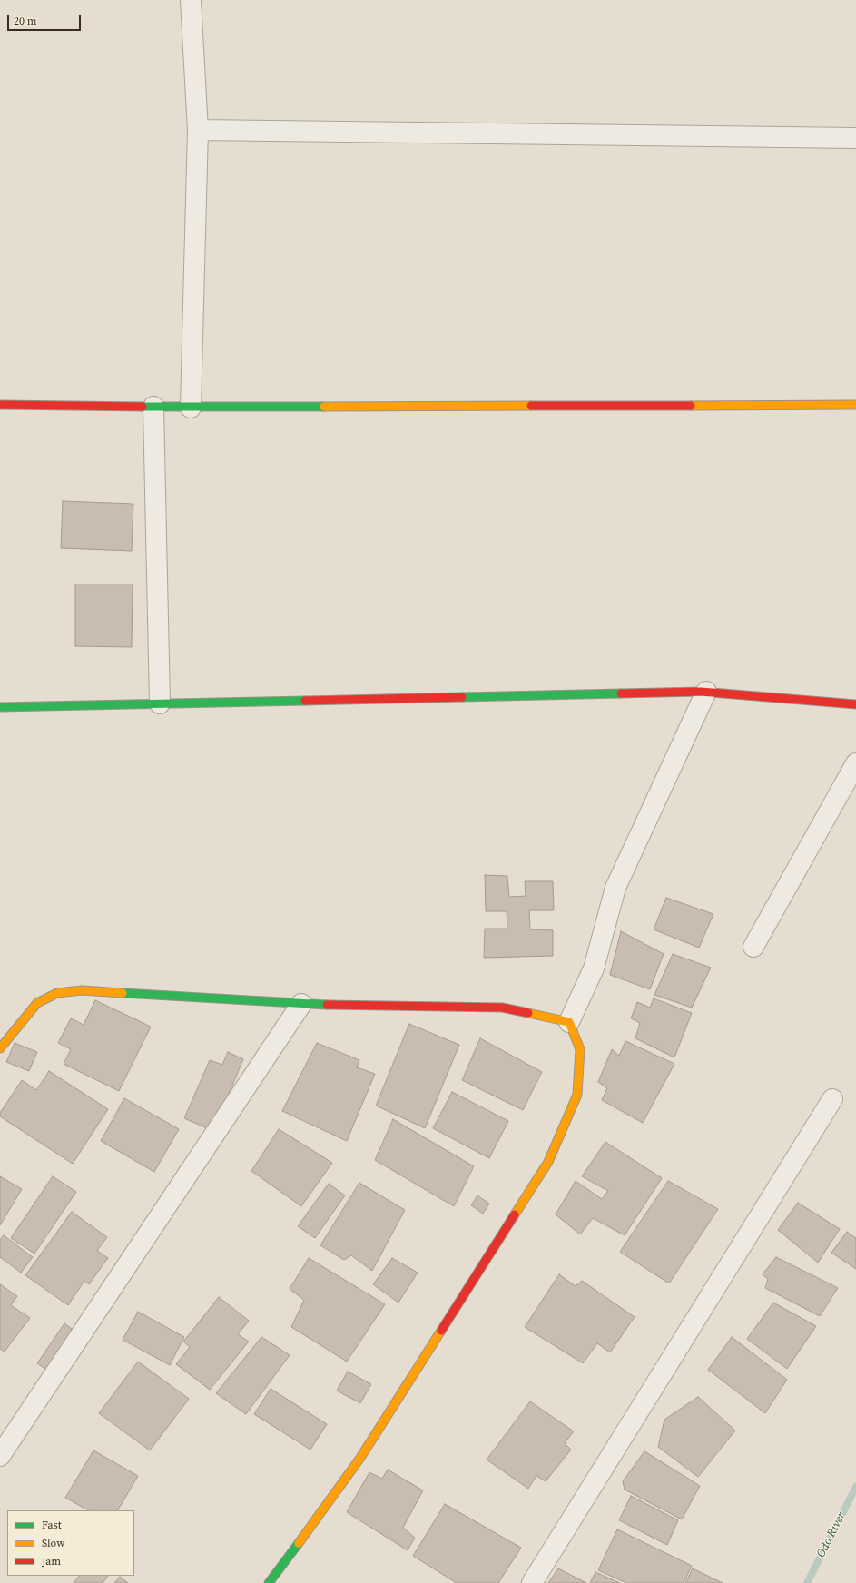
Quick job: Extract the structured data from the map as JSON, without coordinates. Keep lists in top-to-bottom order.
{
  "water": ["Odo River"],
  "legend": ["Fast", "Slow", "Jam"],
  "scale_bar": "20 m"
}
